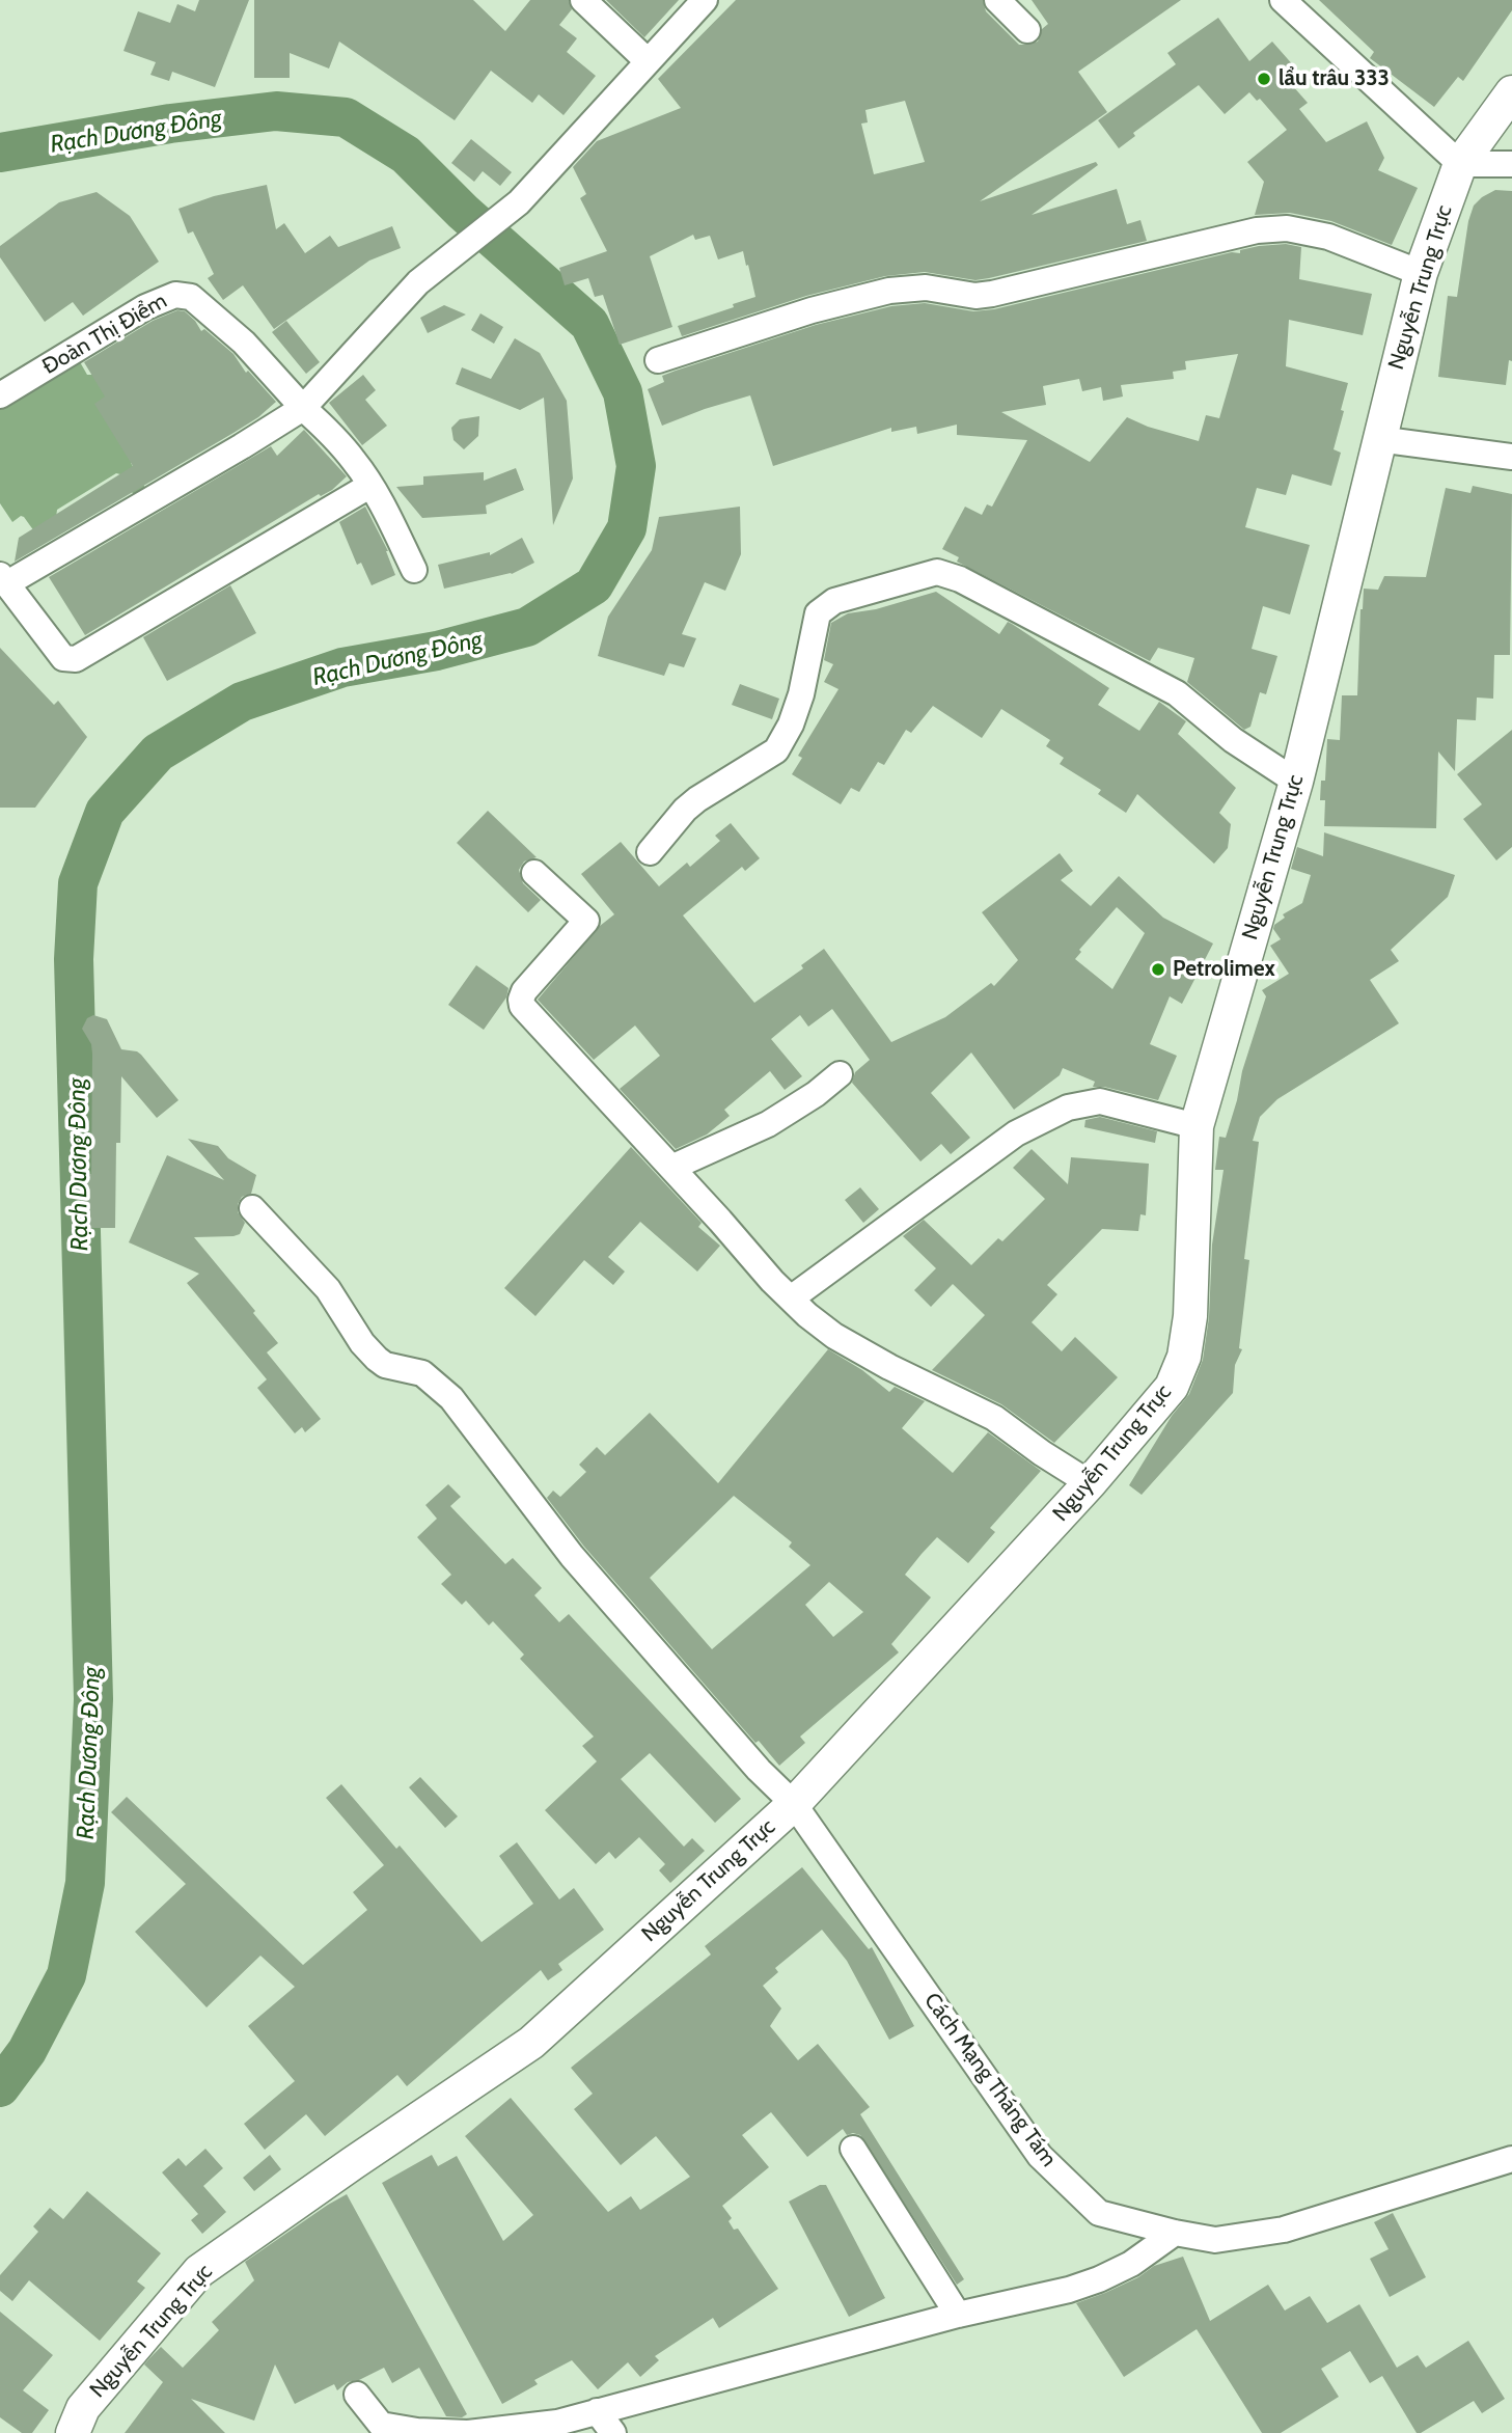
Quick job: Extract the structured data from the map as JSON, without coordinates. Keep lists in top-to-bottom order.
{
  "streets": {
    "main road": ["Nguyễn Trung Trực"],
    "street": ["Đoàn Thị Điểm", "Cách Mạng Tháng Tám"]
  },
  "crossings": [
    ["Nguyễn Trung Trực", "Cách Mạng Tháng Tám"]
  ],
  "water": ["Rạch Dương Đông"],
  "places": ["lẩu trâu 333", "Petrolimex"]
}
